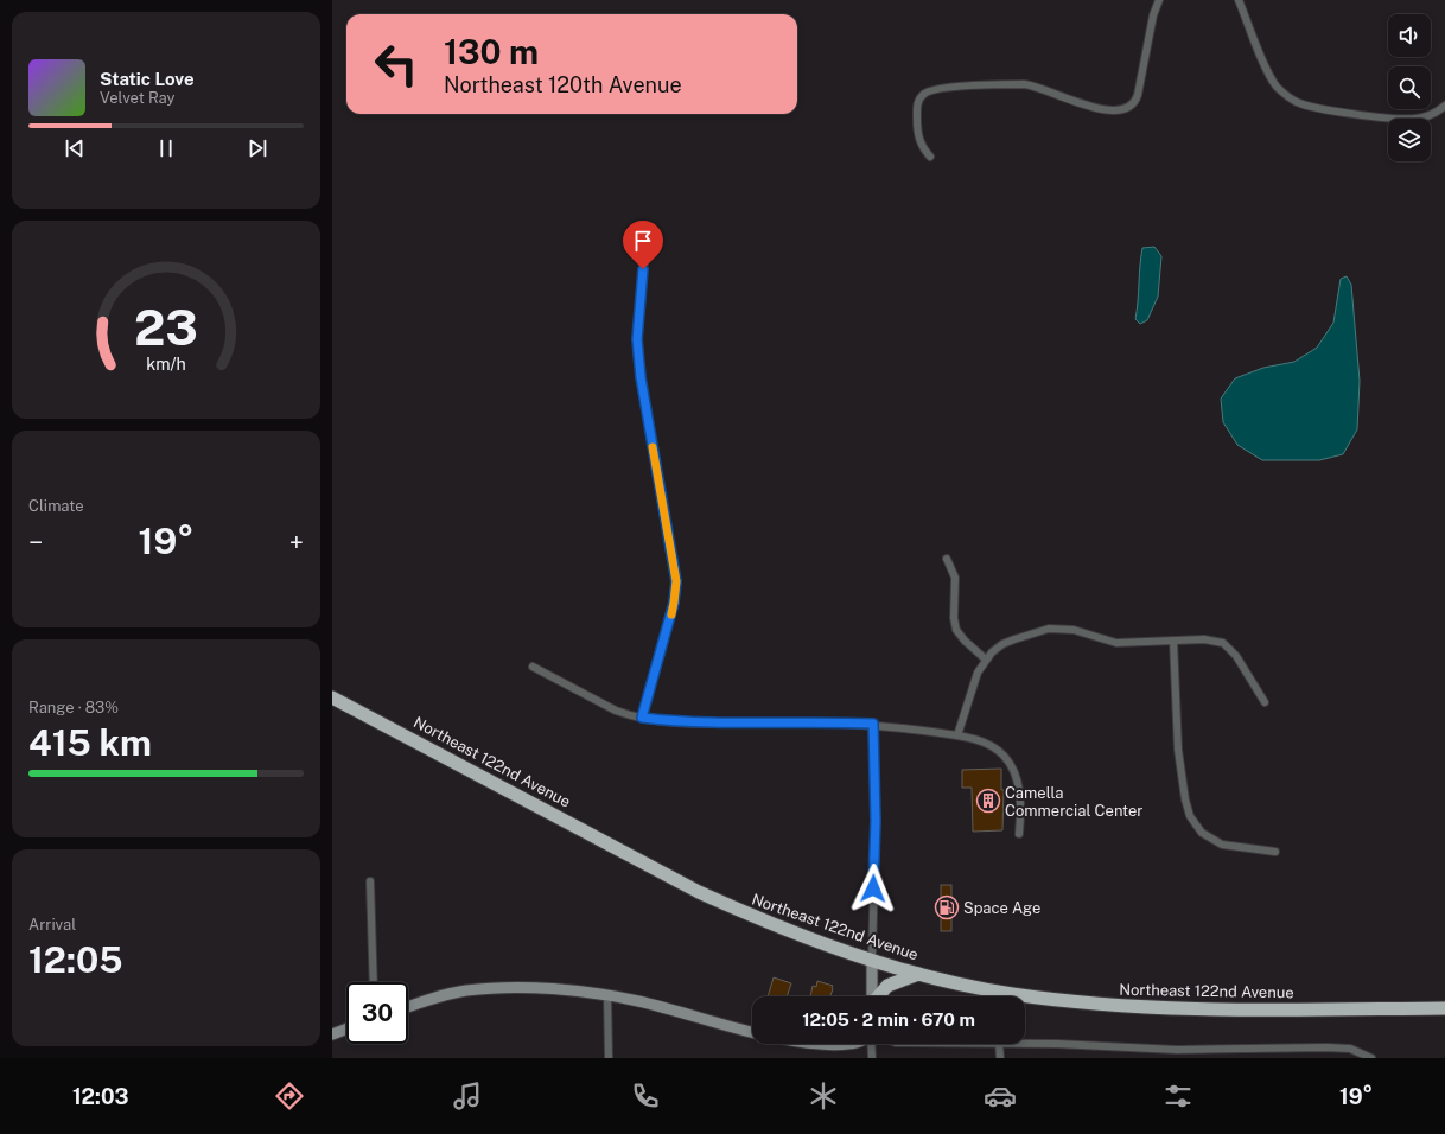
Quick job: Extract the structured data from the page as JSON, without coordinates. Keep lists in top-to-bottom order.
{
  "streets": {
    "highway": ["Northeast 122nd Avenue"]
  },
  "places": {
    "building": ["Camella Commercial Center"],
    "fuel station": ["Space Age"]
  },
  "page": {
    "turn": ["130 m", "Northeast 120th Avenue"],
    "song": ["Static Love", "Velvet Ray"],
    "tile": [
      "Climate",
      ["Range · 83%", "415 km"],
      ["Arrival", "12:05"]
    ],
    "heat": ["−", "19°", "+"],
    "limit": "30",
    "trip": "12:05 · 2 min · 670 m",
    "tabs": ["12:03", "19°"],
    "gauge": ["23", "km/h"]
  }
}
